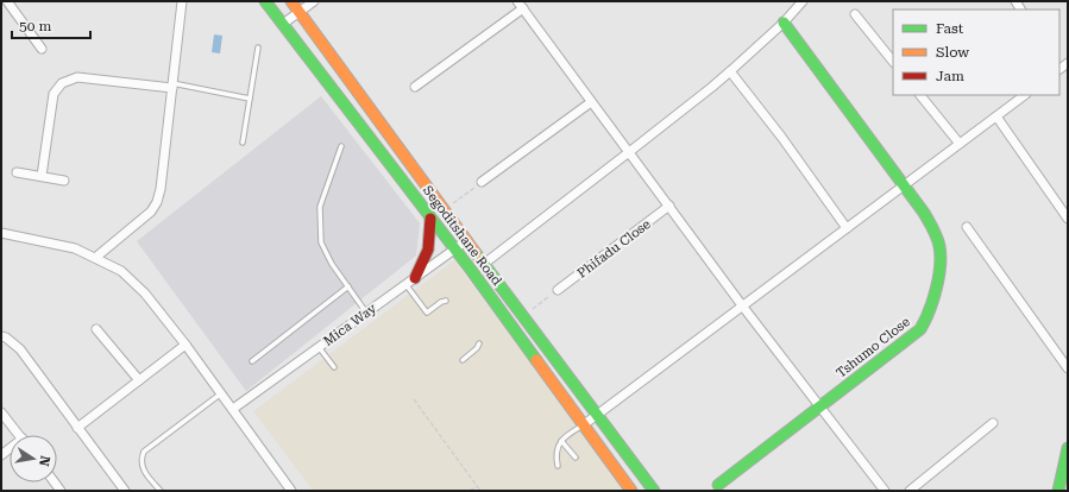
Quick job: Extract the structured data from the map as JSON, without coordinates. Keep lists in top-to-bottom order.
{
  "streets": {
    "main road": ["Segoditshane Road", "Tshumo Close"],
    "street": ["Phifadu Close", "Mica Way"]
  },
  "crossings": [
    ["Segoditshane Road", "Mica Way"]
  ],
  "legend": ["Fast", "Slow", "Jam"],
  "scale_bar": "50 m",
  "north": "right"
}
